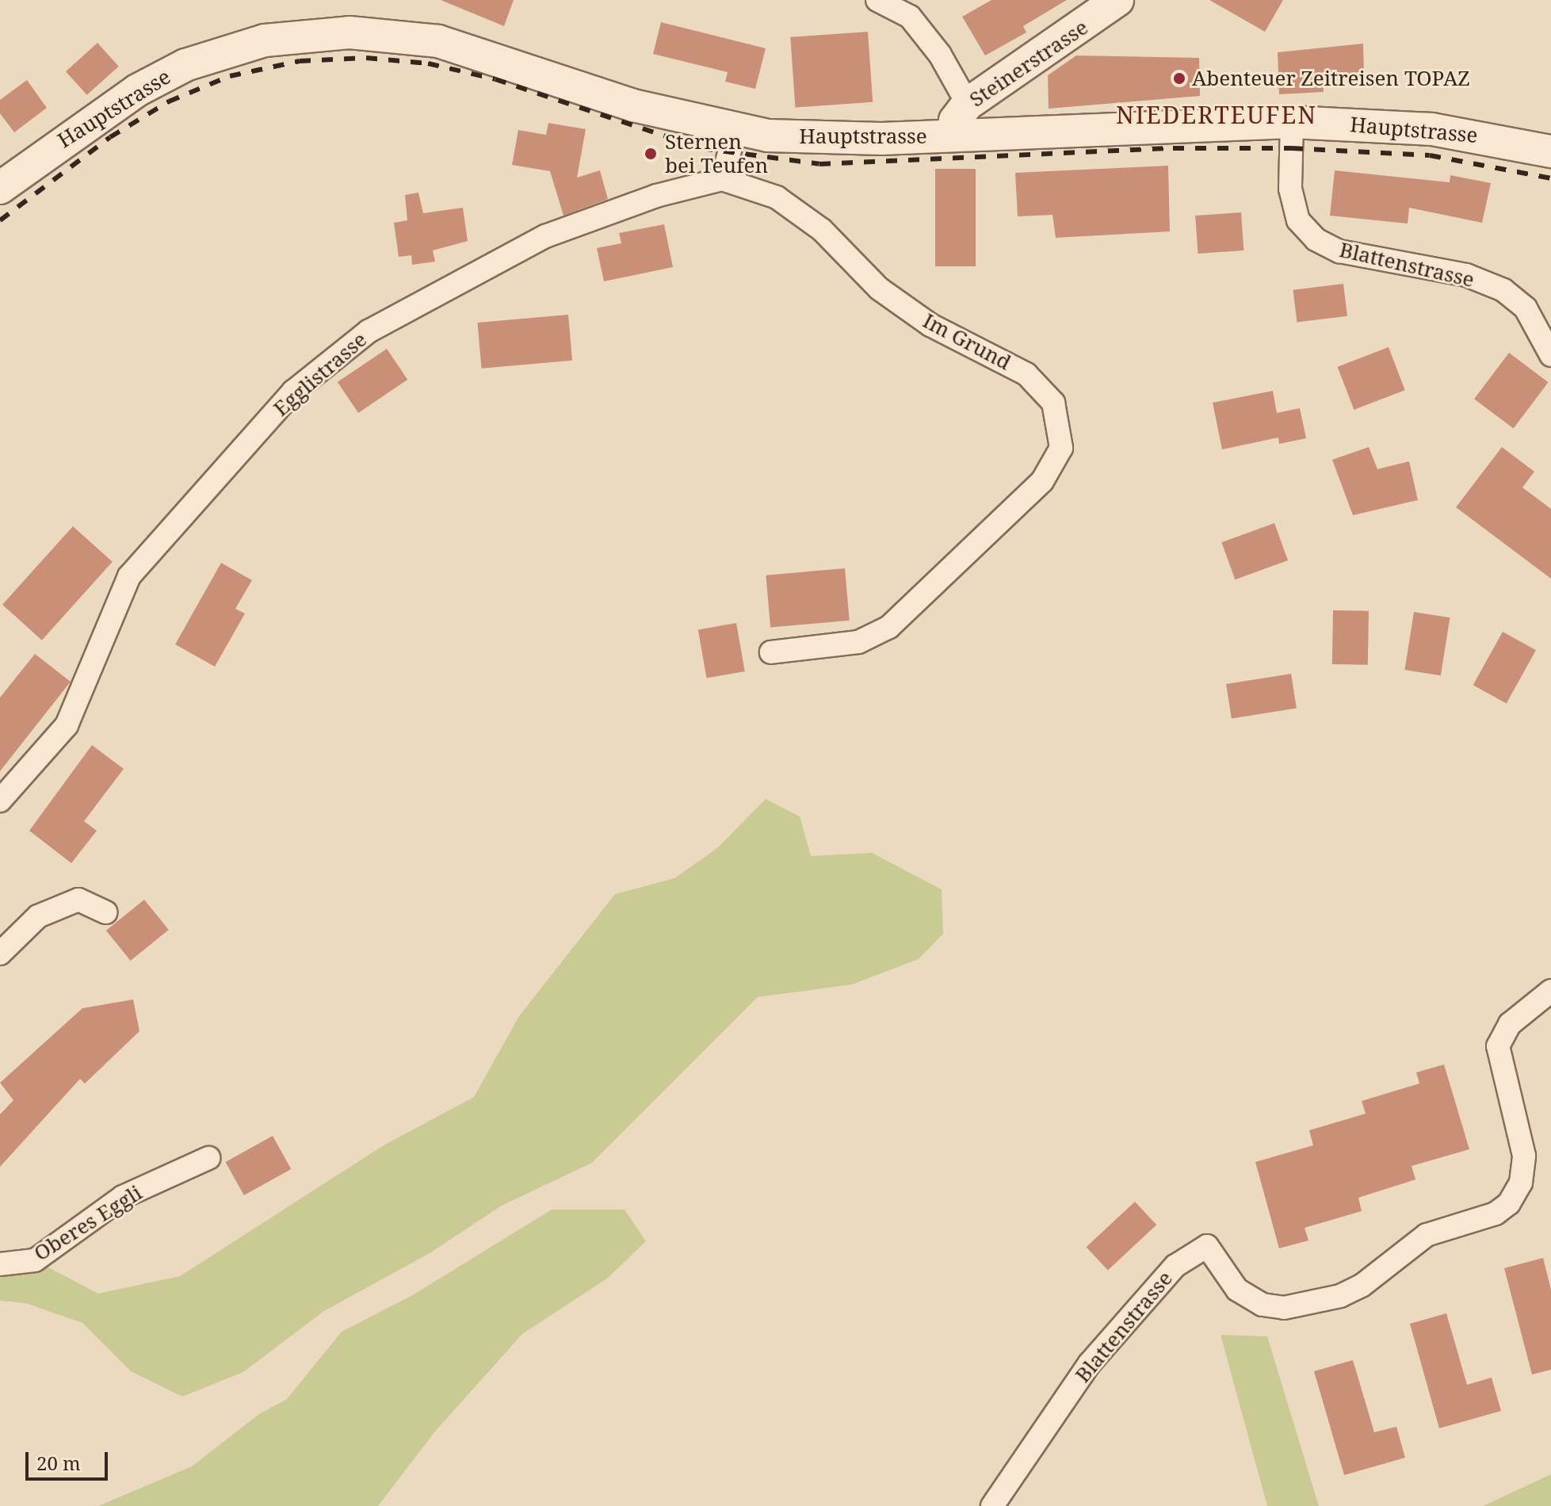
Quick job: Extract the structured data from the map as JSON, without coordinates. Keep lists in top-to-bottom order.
{
  "streets": {
    "street": [
      "Steinerstrasse",
      "Hauptstrasse",
      "Blattenstrasse",
      "Im Grund",
      "Egglistrasse",
      "Oberes Eggli"
    ]
  },
  "crossings": [
    ["Steinerstrasse", "Hauptstrasse"],
    ["Hauptstrasse", "Blattenstrasse"],
    ["Im Grund", "Egglistrasse"]
  ],
  "districts": ["NIEDERTEUFEN"],
  "places": ["Abenteuer Zeitreisen TOPAZ", "Sternen bei Teufen"],
  "scale_bar": "20 m"
}
